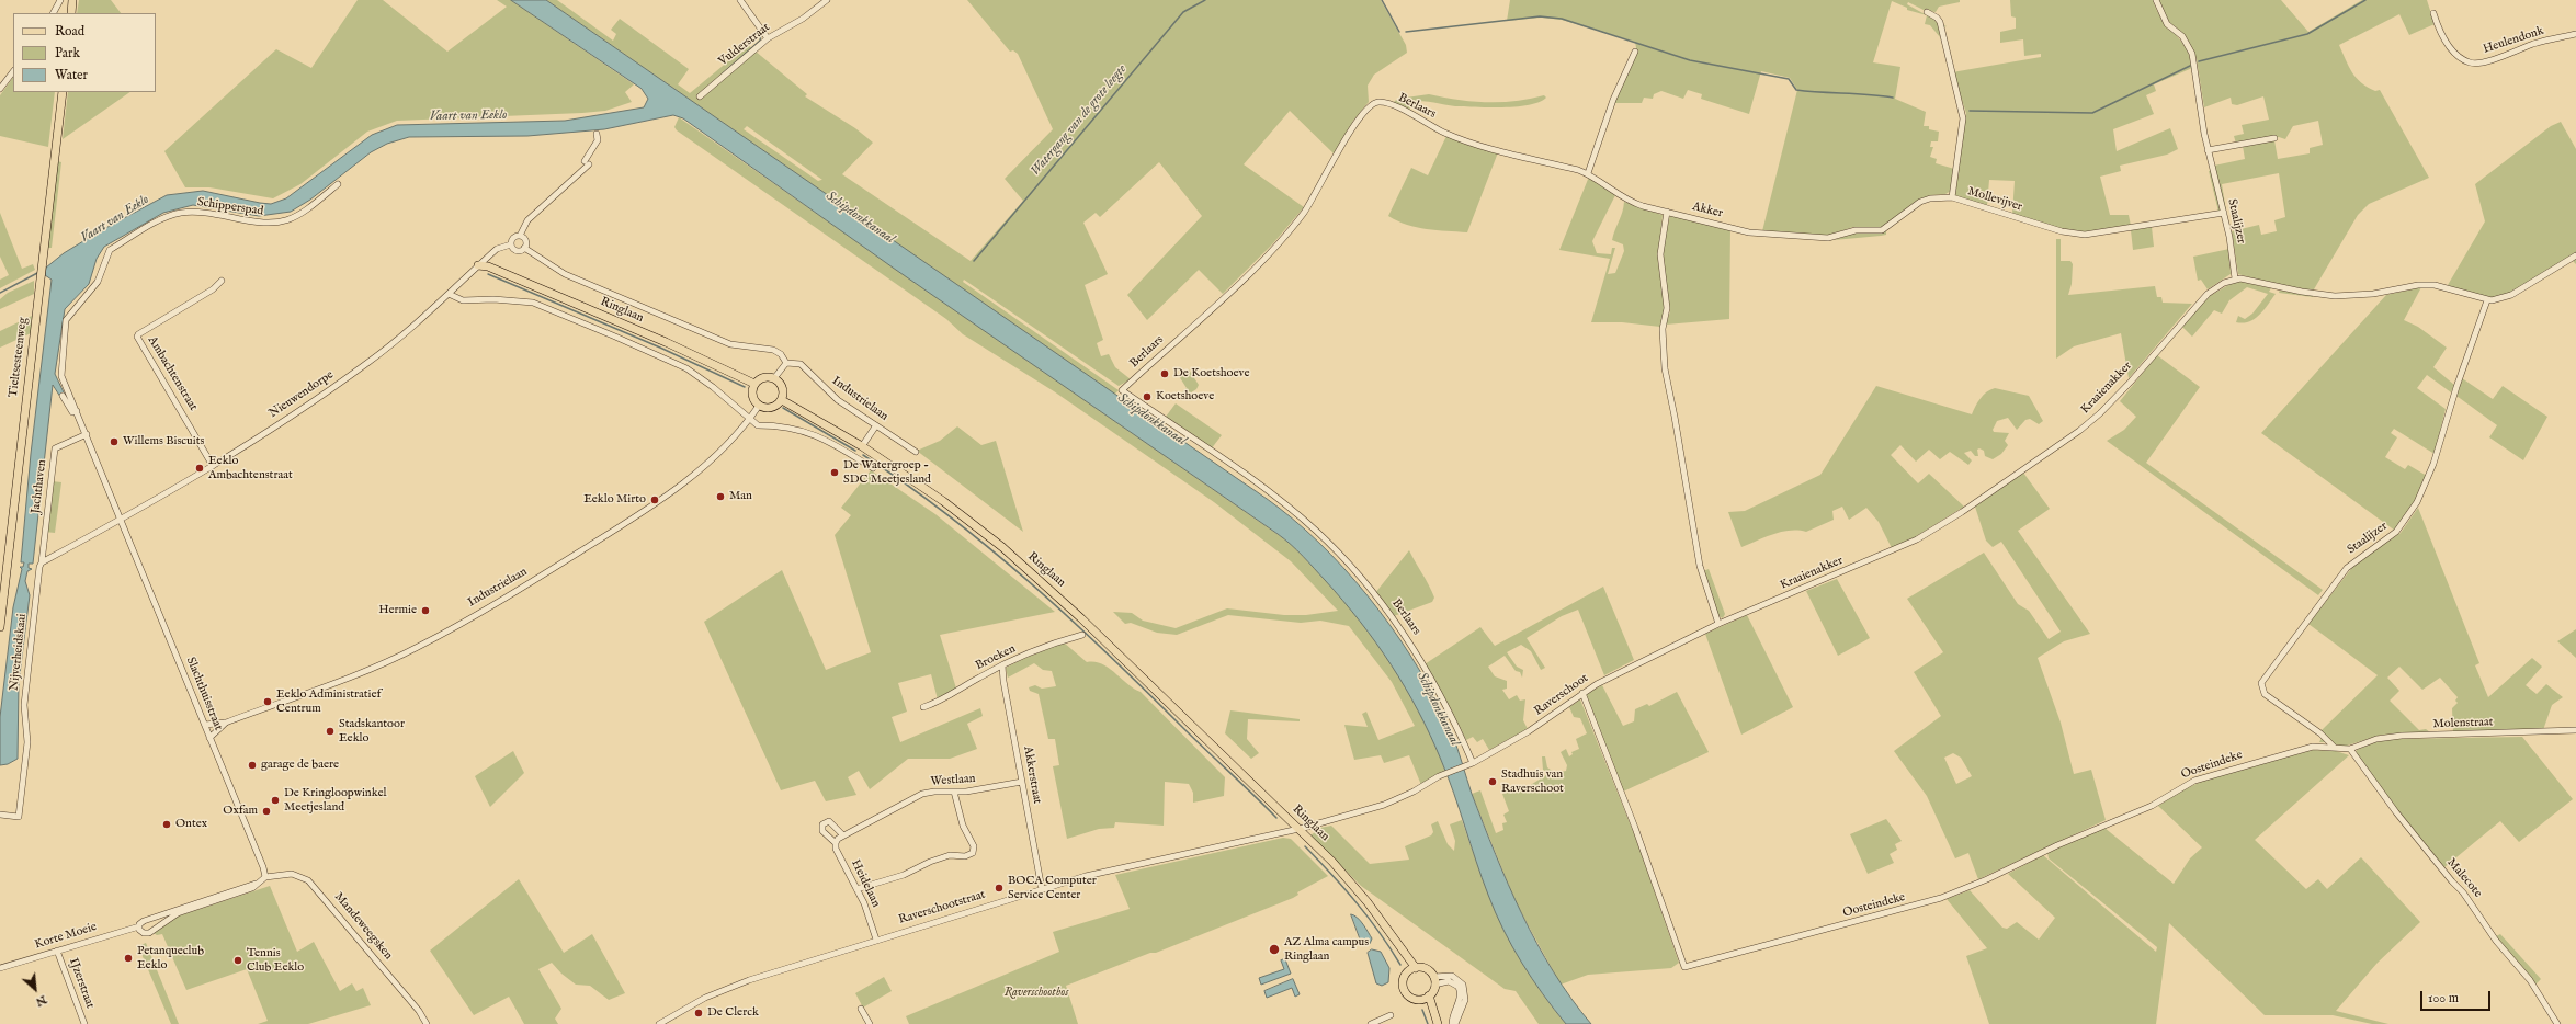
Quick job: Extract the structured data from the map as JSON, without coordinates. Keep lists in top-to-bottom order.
{
  "streets": {
    "main road": ["Ringlaan", "Tieltsesteenweg"],
    "street": [
      "Heulendonk",
      "Vulderstraat",
      "Berlaars",
      "Mollevijver",
      "Schipperspad",
      "Akker",
      "Staalijzer",
      "Ambachtenstraat",
      "Kraaienakker",
      "Nieuwendorpe",
      "Industrielaan",
      "Jachthaven",
      "Nijverheidskaai",
      "Broeken",
      "Slachthuisstraat",
      "Raverschoot",
      "Molenstraat",
      "Oosteindeke",
      "Akkerstraat",
      "Westlaan",
      "Malecote",
      "Heidelaan",
      "Raverschootstraat",
      "Mandeweegsken",
      "Korte Moeie",
      "IJzerstraat"
    ]
  },
  "crossings": [
    ["Berlaars", "Akker"],
    ["Berlaars", "Raverschoot"],
    ["Mollevijver", "Akker"],
    ["Mollevijver", "Staalijzer"],
    ["Schipperspad", "Jachthaven"],
    ["Schipperspad", "Slachthuisstraat"],
    ["Staalijzer", "Kraaienakker"],
    ["Staalijzer", "Oosteindeke"],
    ["Ringlaan", "Nieuwendorpe"],
    ["Ringlaan", "Industrielaan"],
    ["Ringlaan", "Raverschootstraat"],
    ["Ambachtenstraat", "Nieuwendorpe"],
    ["Kraaienakker", "Raverschoot"],
    ["Nieuwendorpe", "Slachthuisstraat"],
    ["Industrielaan", "Slachthuisstraat"],
    ["Jachthaven", "Nijverheidskaai"],
    ["Jachthaven", "Slachthuisstraat"],
    ["Broeken", "Akkerstraat"],
    ["Slachthuisstraat", "Mandeweegsken"],
    ["Slachthuisstraat", "Korte Moeie"],
    ["Raverschoot", "Oosteindeke"],
    ["Raverschoot", "Raverschootstraat"],
    ["Molenstraat", "Malecote"],
    ["Akkerstraat", "Westlaan"],
    ["Akkerstraat", "Raverschootstraat"],
    ["Westlaan", "Heidelaan"],
    ["Heidelaan", "Raverschootstraat"],
    ["Mandeweegsken", "Korte Moeie"],
    ["Korte Moeie", "IJzerstraat"]
  ],
  "water": ["Vaart van Eeklo", "Watergang van de grote leegte", "Schipdonkkanaal"],
  "parks": ["Raverschootbos"],
  "places": [
    "De Koetshoeve",
    "Koetshoeve",
    "Willems Biscuits",
    "Eeklo Ambachtenstraat",
    "De Watergroep - SDC Meetjesland",
    "Man",
    "Eeklo Mirto",
    "Hermie",
    "Eeklo Administratief Centrum",
    "Stadskantoor Eeklo",
    "garage de baere",
    "Stadhuis van Raverschoot",
    "De Kringloopwinkel Meetjesland",
    "Oxfam",
    "Ontex",
    "BOCA Computer Service Center",
    "AZ Alma campus Ringlaan",
    "Petanqueclub Eeklo",
    "Tennis Club Eeklo",
    "De Clerck"
  ],
  "legend": ["Road", "Park", "Water"],
  "scale_bar": "100 m",
  "north": "bottom right"
}
